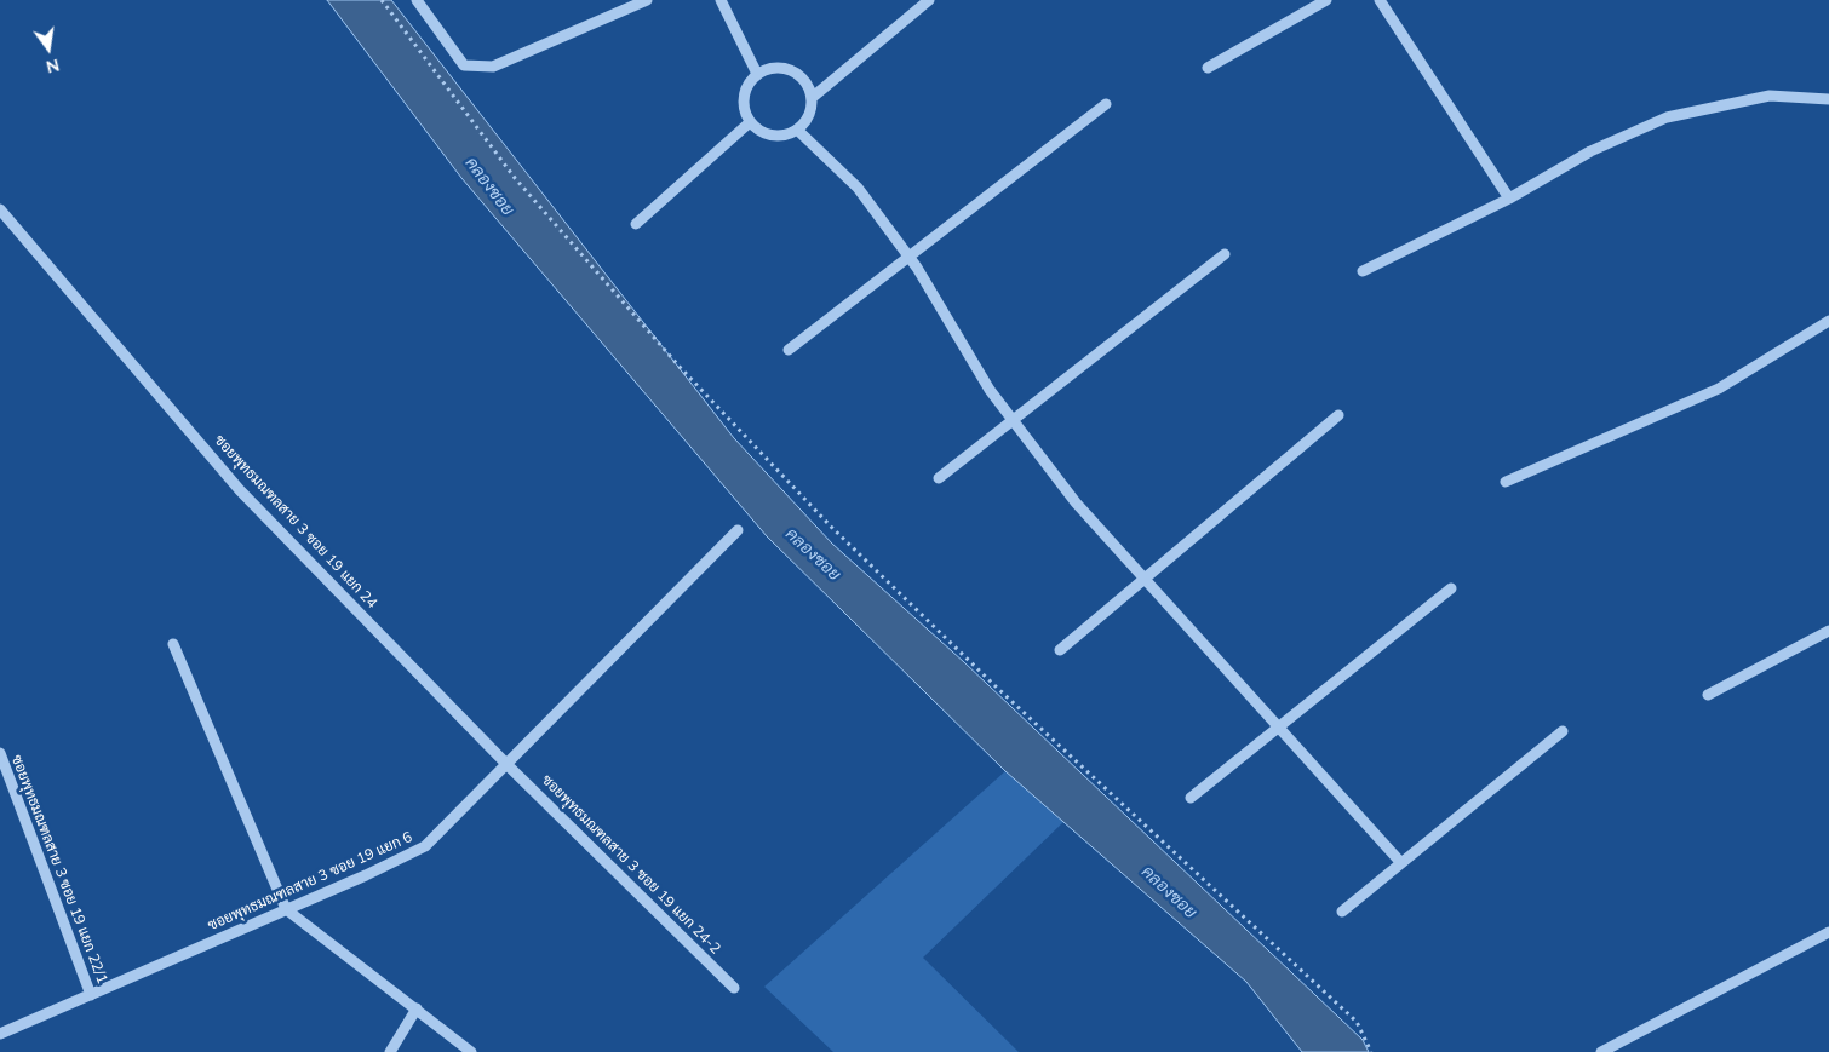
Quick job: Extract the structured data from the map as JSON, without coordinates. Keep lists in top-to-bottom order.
{
  "streets": {
    "street": [
      "ซอยพุทธมณฑลสาย 3 ซอย 19 แยก 24",
      "ซอยพุทธมณฑลสาย 3 ซอย 19 แยก 24-2",
      "ซอยพุทธมณฑลสาย 3 ซอย 19 แยก 22/1",
      "ซอยพุทธมณฑลสาย 3 ซอย 19 แยก 6"
    ]
  },
  "crossings": [
    ["ซอยพุทธมณฑลสาย 3 ซอย 19 แยก 24", "ซอยพุทธมณฑลสาย 3 ซอย 19 แยก 24-2"],
    ["ซอยพุทธมณฑลสาย 3 ซอย 19 แยก 24", "ซอยพุทธมณฑลสาย 3 ซอย 19 แยก 6"],
    ["ซอยพุทธมณฑลสาย 3 ซอย 19 แยก 24-2", "ซอยพุทธมณฑลสาย 3 ซอย 19 แยก 6"],
    ["ซอยพุทธมณฑลสาย 3 ซอย 19 แยก 22/1", "ซอยพุทธมณฑลสาย 3 ซอย 19 แยก 6"]
  ],
  "water": ["คลองซอย"],
  "north": "bottom"
}
